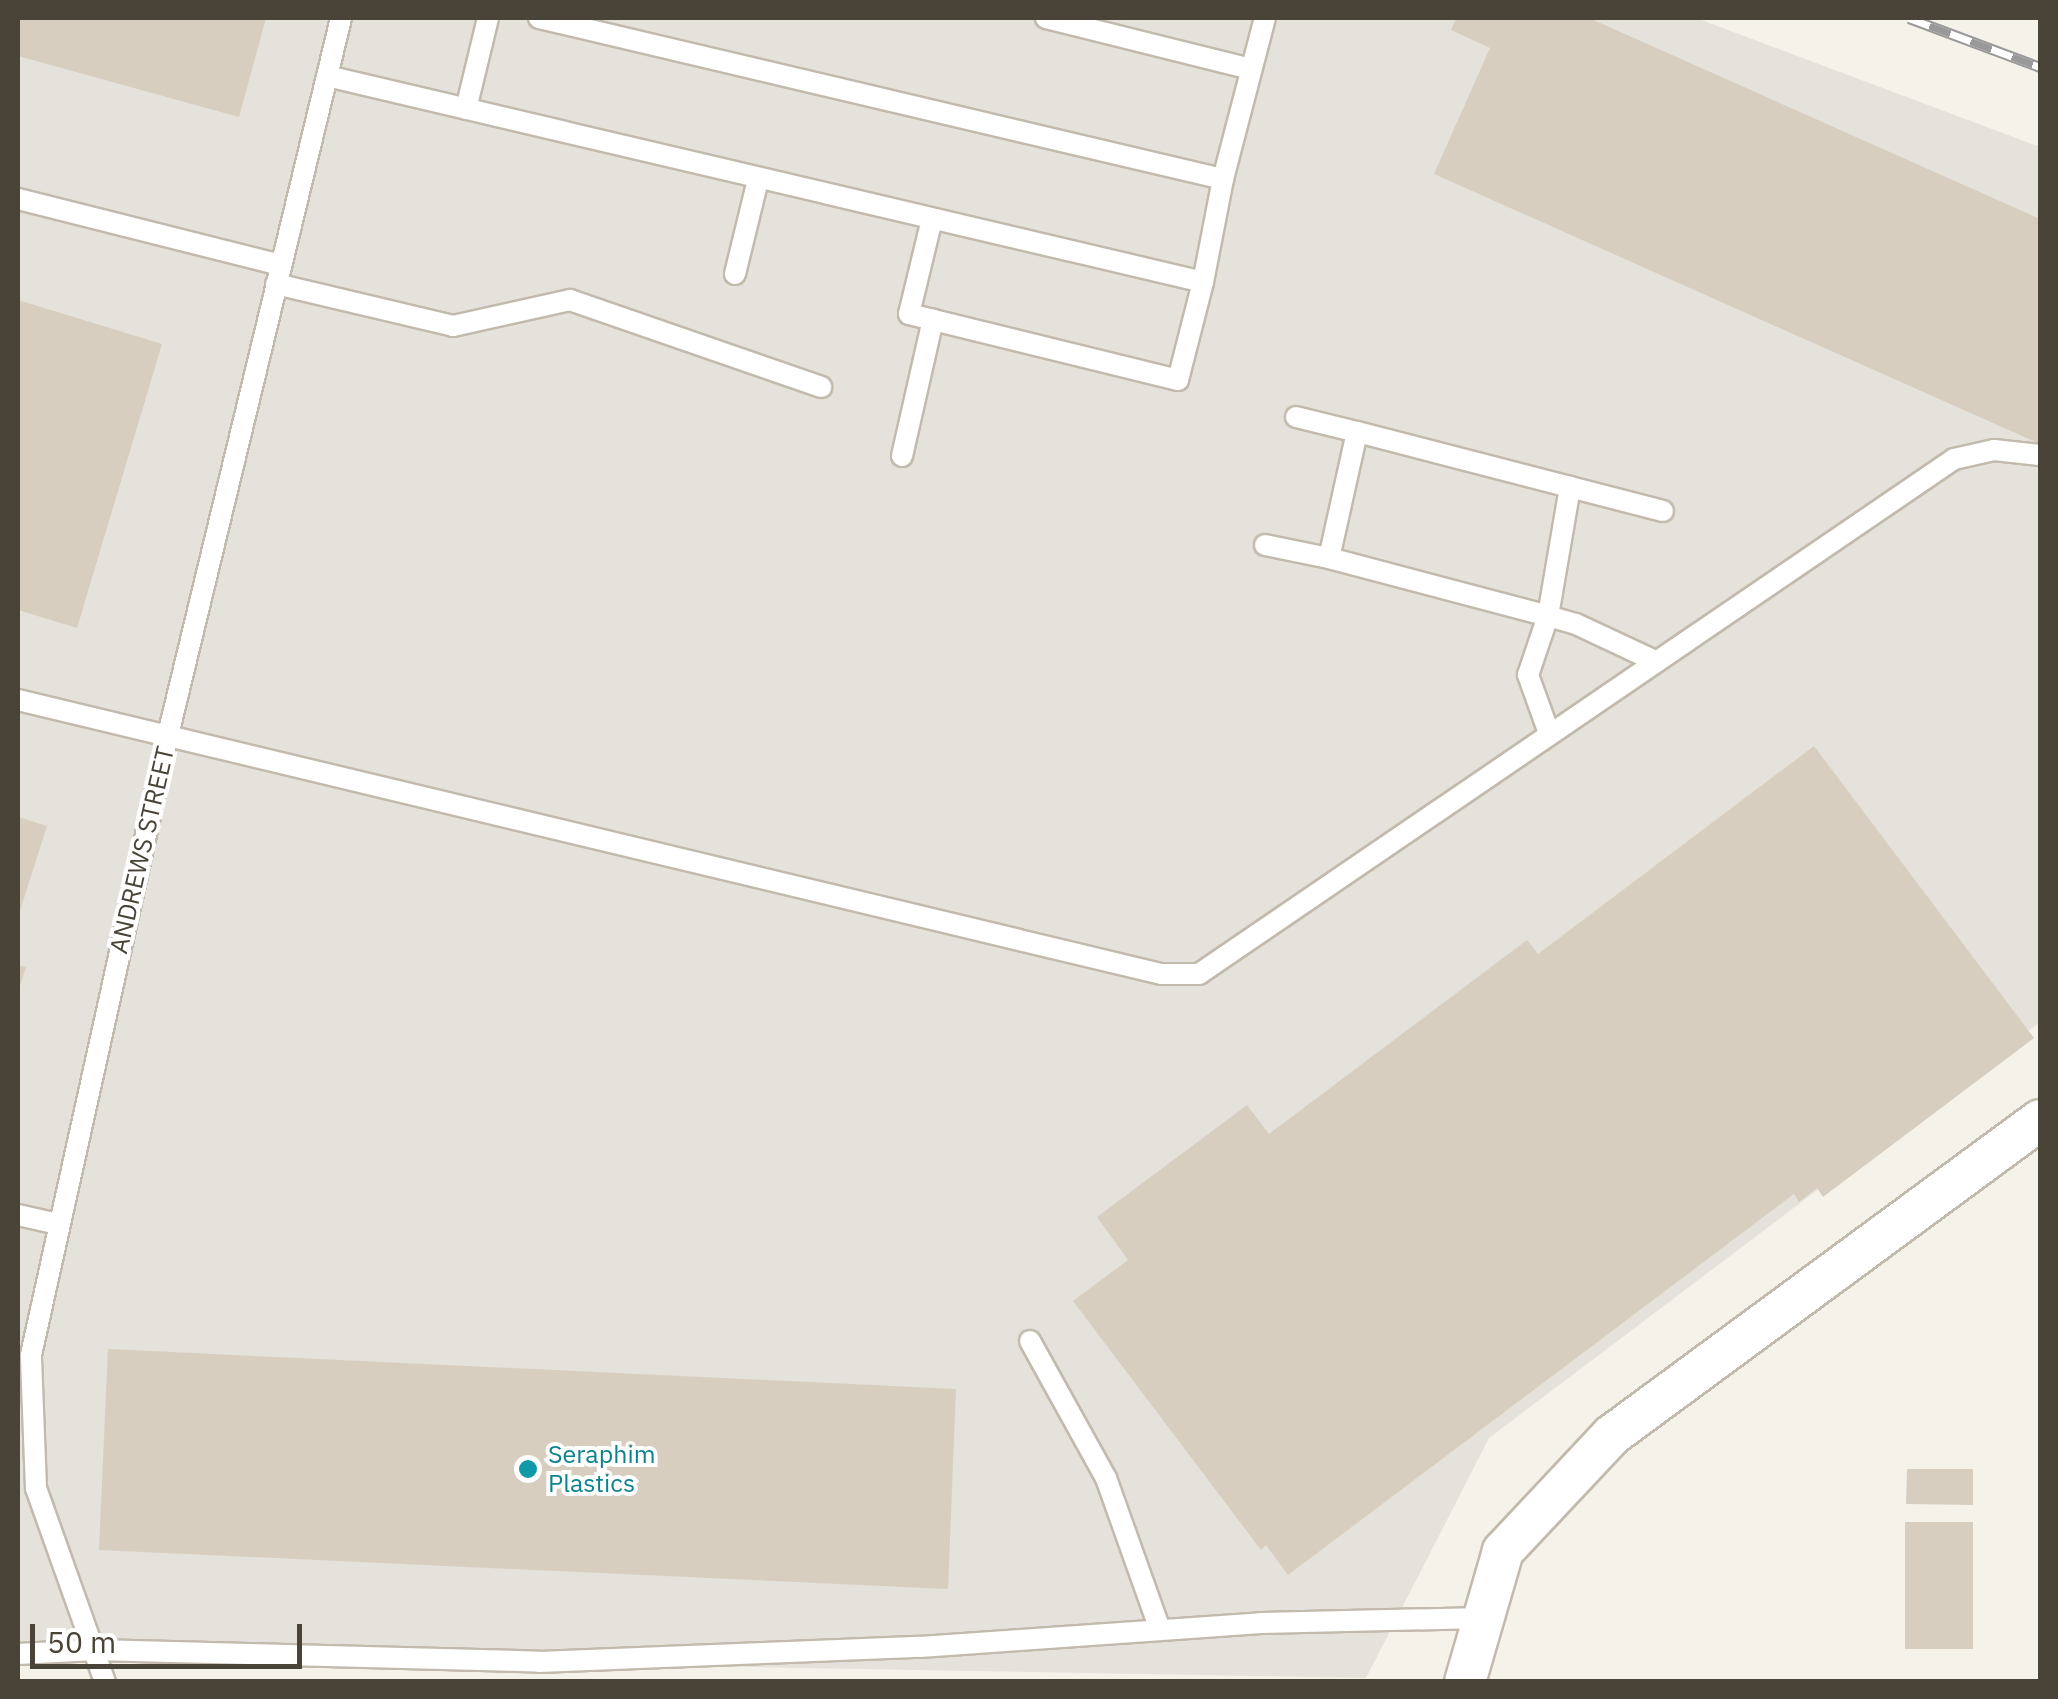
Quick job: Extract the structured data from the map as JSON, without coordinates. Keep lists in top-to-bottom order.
{
  "streets": {
    "lane": ["ANDREWS STREET"]
  },
  "places": ["Seraphim Plastics"],
  "scale_bar": "50 m"
}
